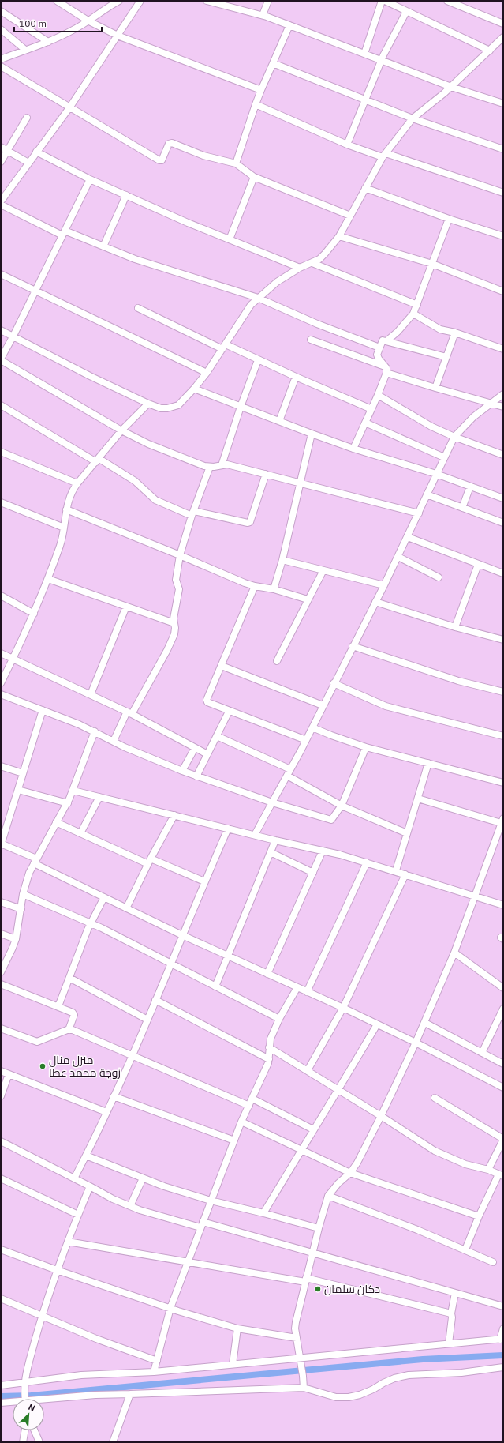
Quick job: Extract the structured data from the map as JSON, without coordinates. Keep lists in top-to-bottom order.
{
  "places": ["منزل منال زوجة محمد عطا", "دكان سلمان"],
  "scale_bar": "100 m",
  "north": "top right"
}
